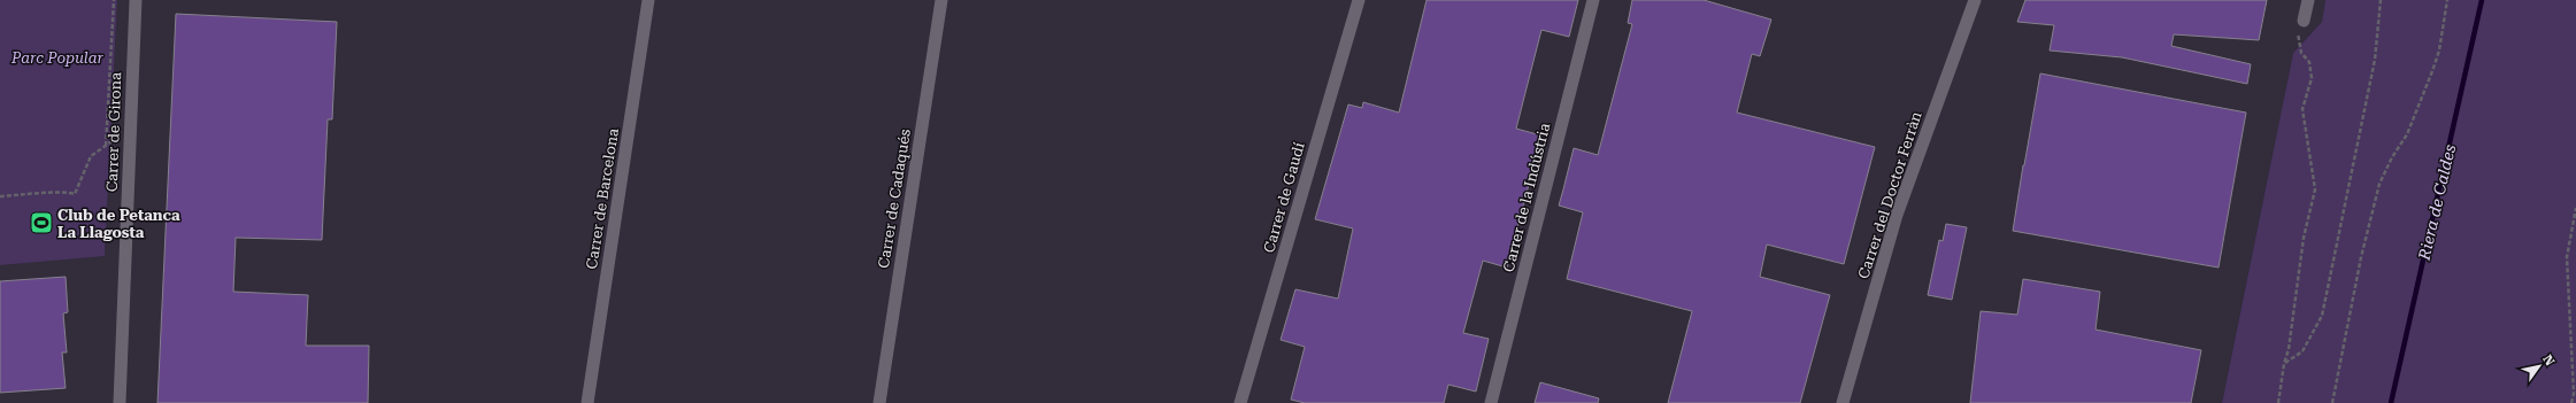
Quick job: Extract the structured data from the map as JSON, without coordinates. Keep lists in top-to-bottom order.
{
  "streets": {
    "street": [
      "Carrer de Girona",
      "Carrer del Doctor Ferràn",
      "Carrer de Gaudí",
      "Carrer de la Indústria",
      "Carrer de Barcelona",
      "Carrer de Cadaqués"
    ]
  },
  "water": ["Riera de Caldes"],
  "parks": ["Parc Popular"],
  "places": {
    "sports": ["Club de Petanca La Llagosta"]
  },
  "north": "top right"
}
